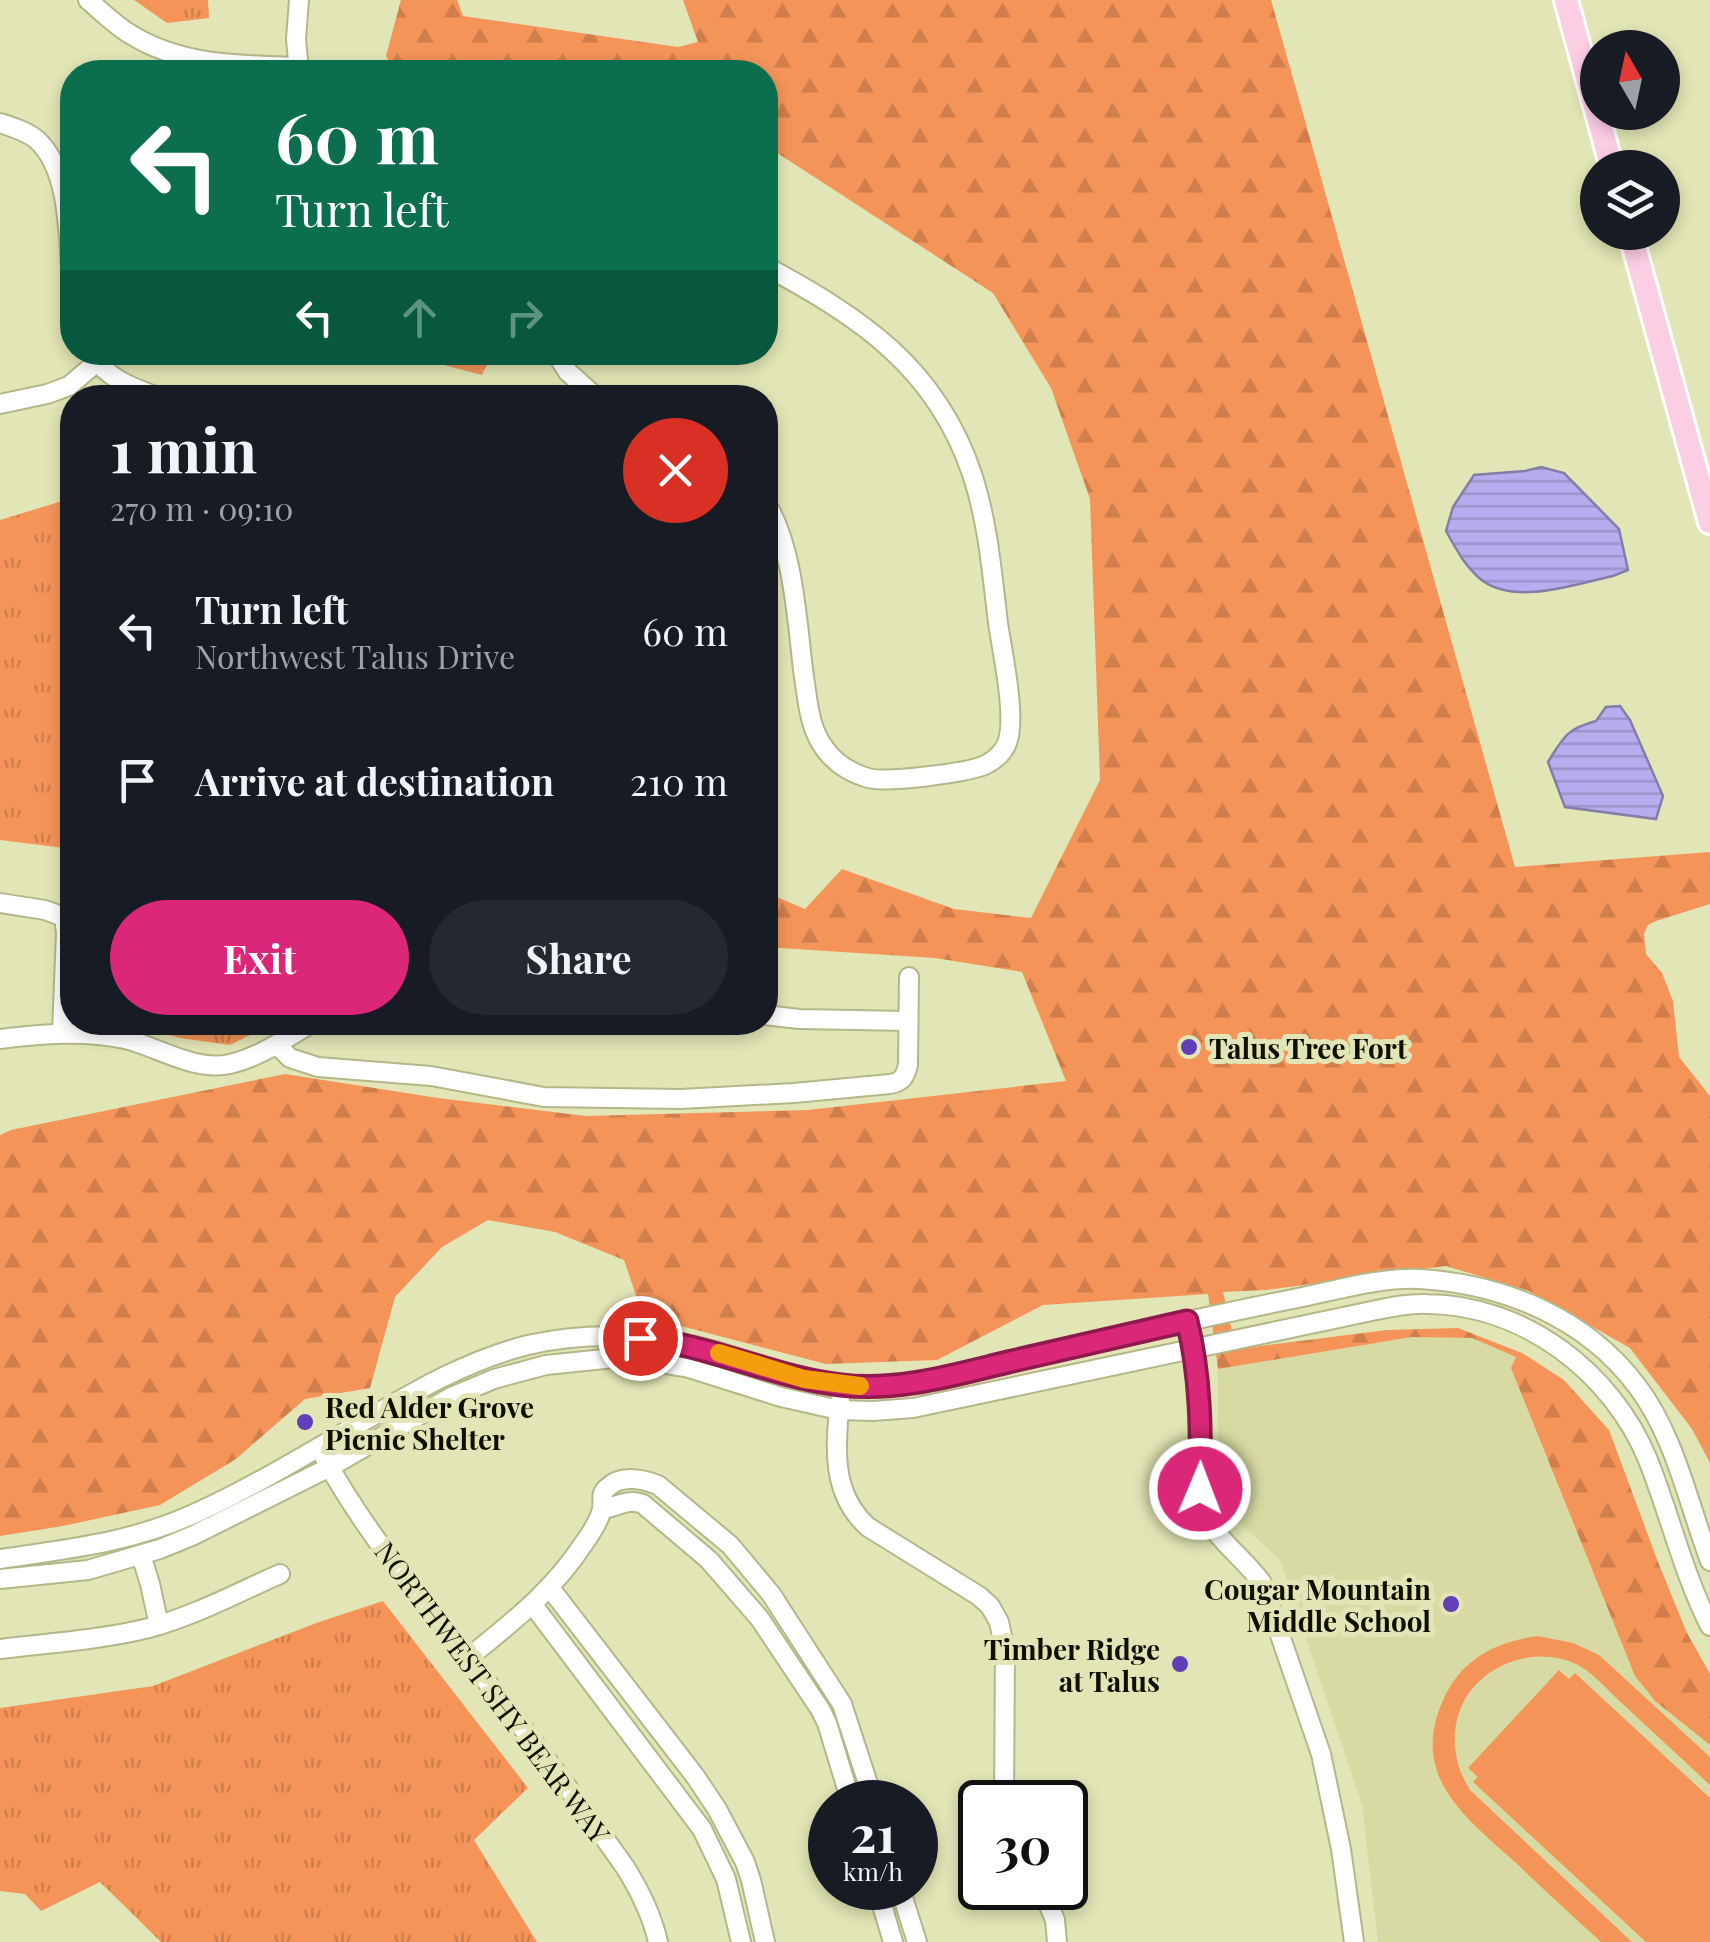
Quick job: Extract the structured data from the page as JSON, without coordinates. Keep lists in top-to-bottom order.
{
  "streets": {
    "street": ["NORTHWEST SHY BEAR WAY"]
  },
  "places": [
    "Talus Tree Fort",
    "Red Alder Grove Picnic Shelter",
    "Cougar Mountain Middle School",
    "Timber Ridge at Talus"
  ],
  "north": "top",
  "page": {
    "turn": ["60 m", "Turn left"],
    "heading": ["1 min", "270 m · 09:10"],
    "list": [
      {
        "name": "Turn left",
        "note": "Northwest Talus Drive",
        "value": "60 m"
      },
      {
        "name": "Arrive at destination",
        "value": "210 m"
      }
    ],
    "buttons": ["Exit", "Share"],
    "speed": "21 km/h",
    "limit": "30"
  }
}
